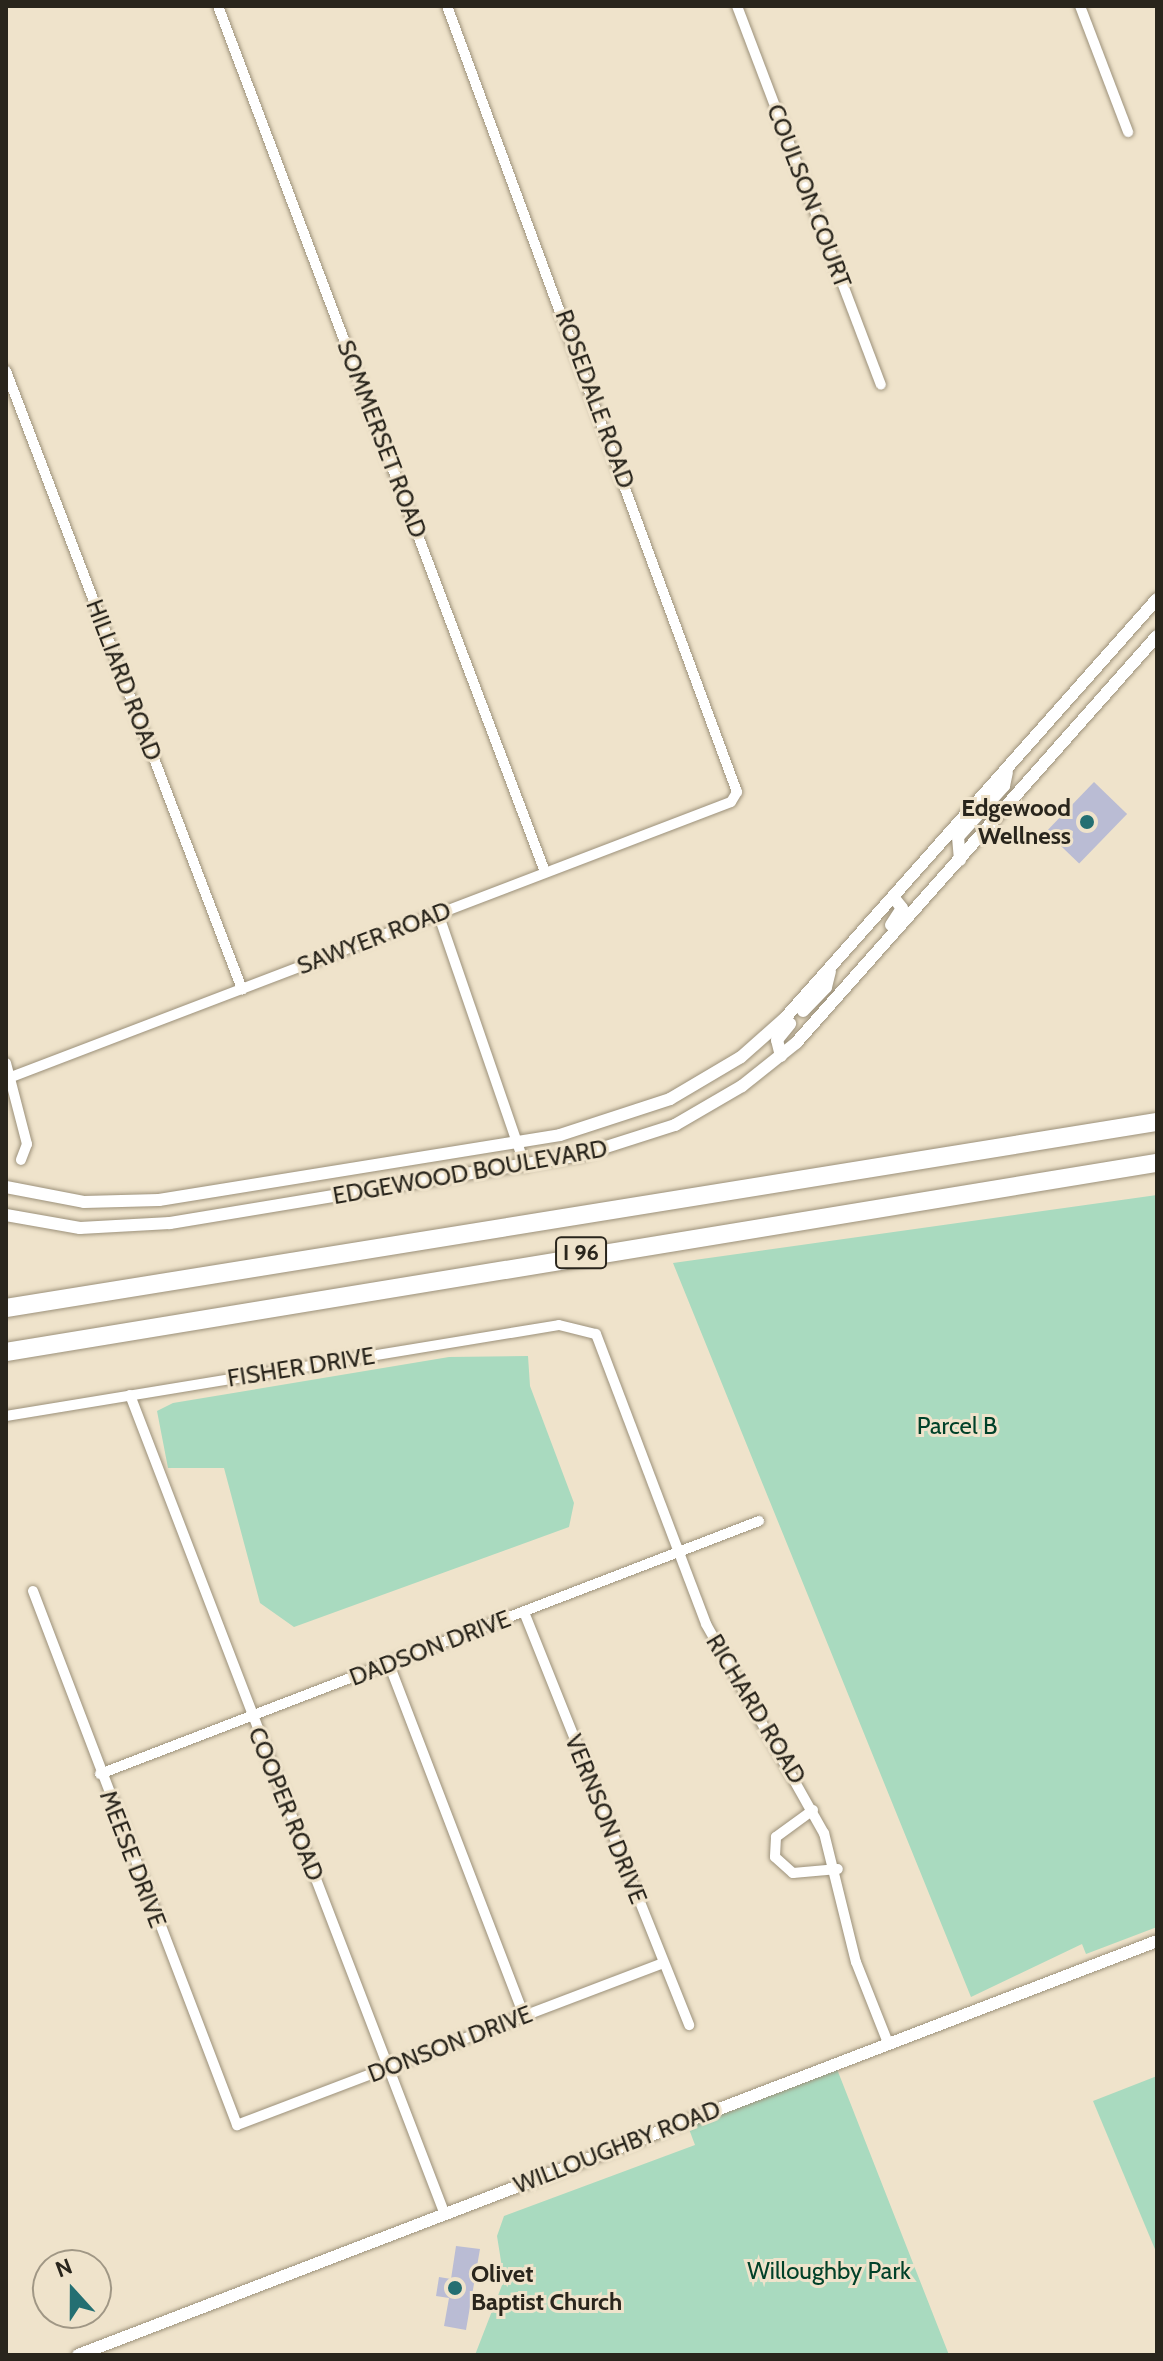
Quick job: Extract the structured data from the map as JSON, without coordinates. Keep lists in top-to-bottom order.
{
  "streets": {
    "highway": ["I 96"],
    "street": [
      "COULSON COURT",
      "ROSEDALE ROAD",
      "SOMMERSET ROAD",
      "HILLIARD ROAD",
      "SAWYER ROAD",
      "EDGEWOOD BOULEVARD",
      "FISHER DRIVE",
      "DADSON DRIVE",
      "RICHARD ROAD",
      "COOPER ROAD",
      "VERNSON DRIVE",
      "MEESE DRIVE",
      "DONSON DRIVE",
      "WILLOUGHBY ROAD"
    ]
  },
  "crossings": [
    ["ROSEDALE ROAD", "SAWYER ROAD"],
    ["SOMMERSET ROAD", "SAWYER ROAD"],
    ["HILLIARD ROAD", "SAWYER ROAD"],
    ["FISHER DRIVE", "RICHARD ROAD"],
    ["FISHER DRIVE", "COOPER ROAD"],
    ["DADSON DRIVE", "RICHARD ROAD"],
    ["DADSON DRIVE", "COOPER ROAD"],
    ["DADSON DRIVE", "VERNSON DRIVE"],
    ["DADSON DRIVE", "MEESE DRIVE"],
    ["RICHARD ROAD", "WILLOUGHBY ROAD"],
    ["COOPER ROAD", "DONSON DRIVE"],
    ["COOPER ROAD", "WILLOUGHBY ROAD"],
    ["VERNSON DRIVE", "DONSON DRIVE"],
    ["MEESE DRIVE", "DONSON DRIVE"]
  ],
  "parks": ["Parcel B", "Willoughby Park"],
  "places": ["Edgewood Wellness", "Olivet Baptist Church"],
  "north": "top"
}
